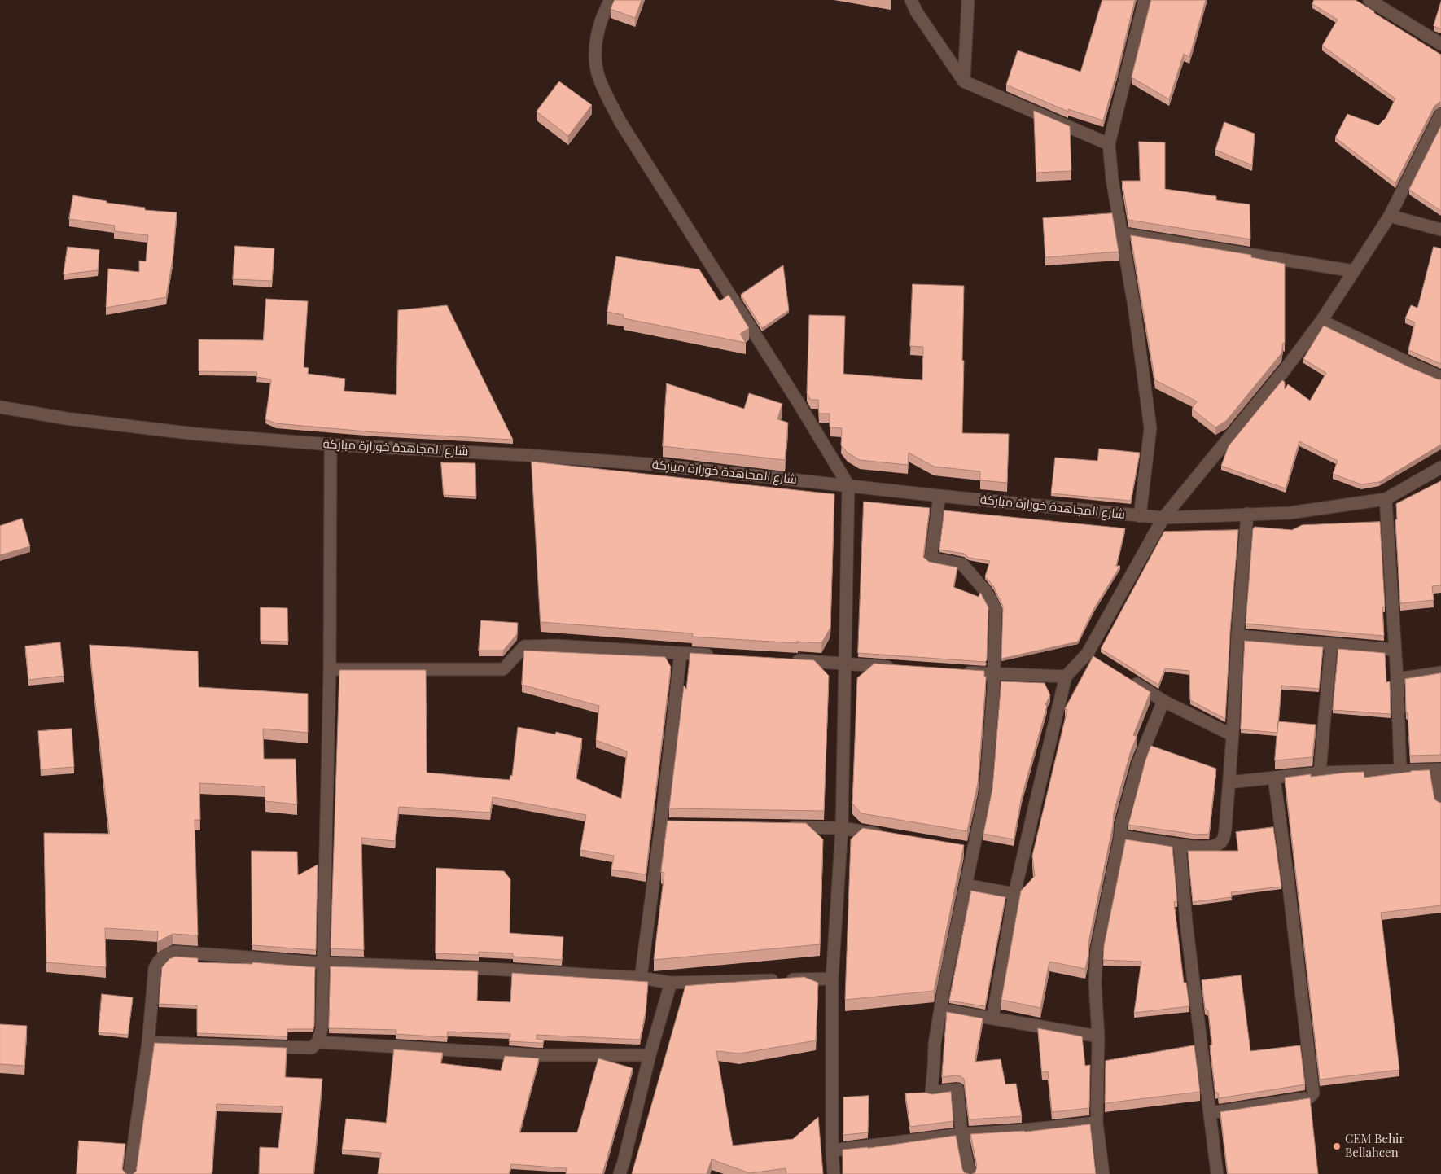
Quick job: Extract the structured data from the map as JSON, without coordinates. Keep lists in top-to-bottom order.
{
  "streets": {
    "street": ["شارع المجاهدة خورارة مباركة"]
  },
  "places": ["CEM Behir Bellahcen"]
}
